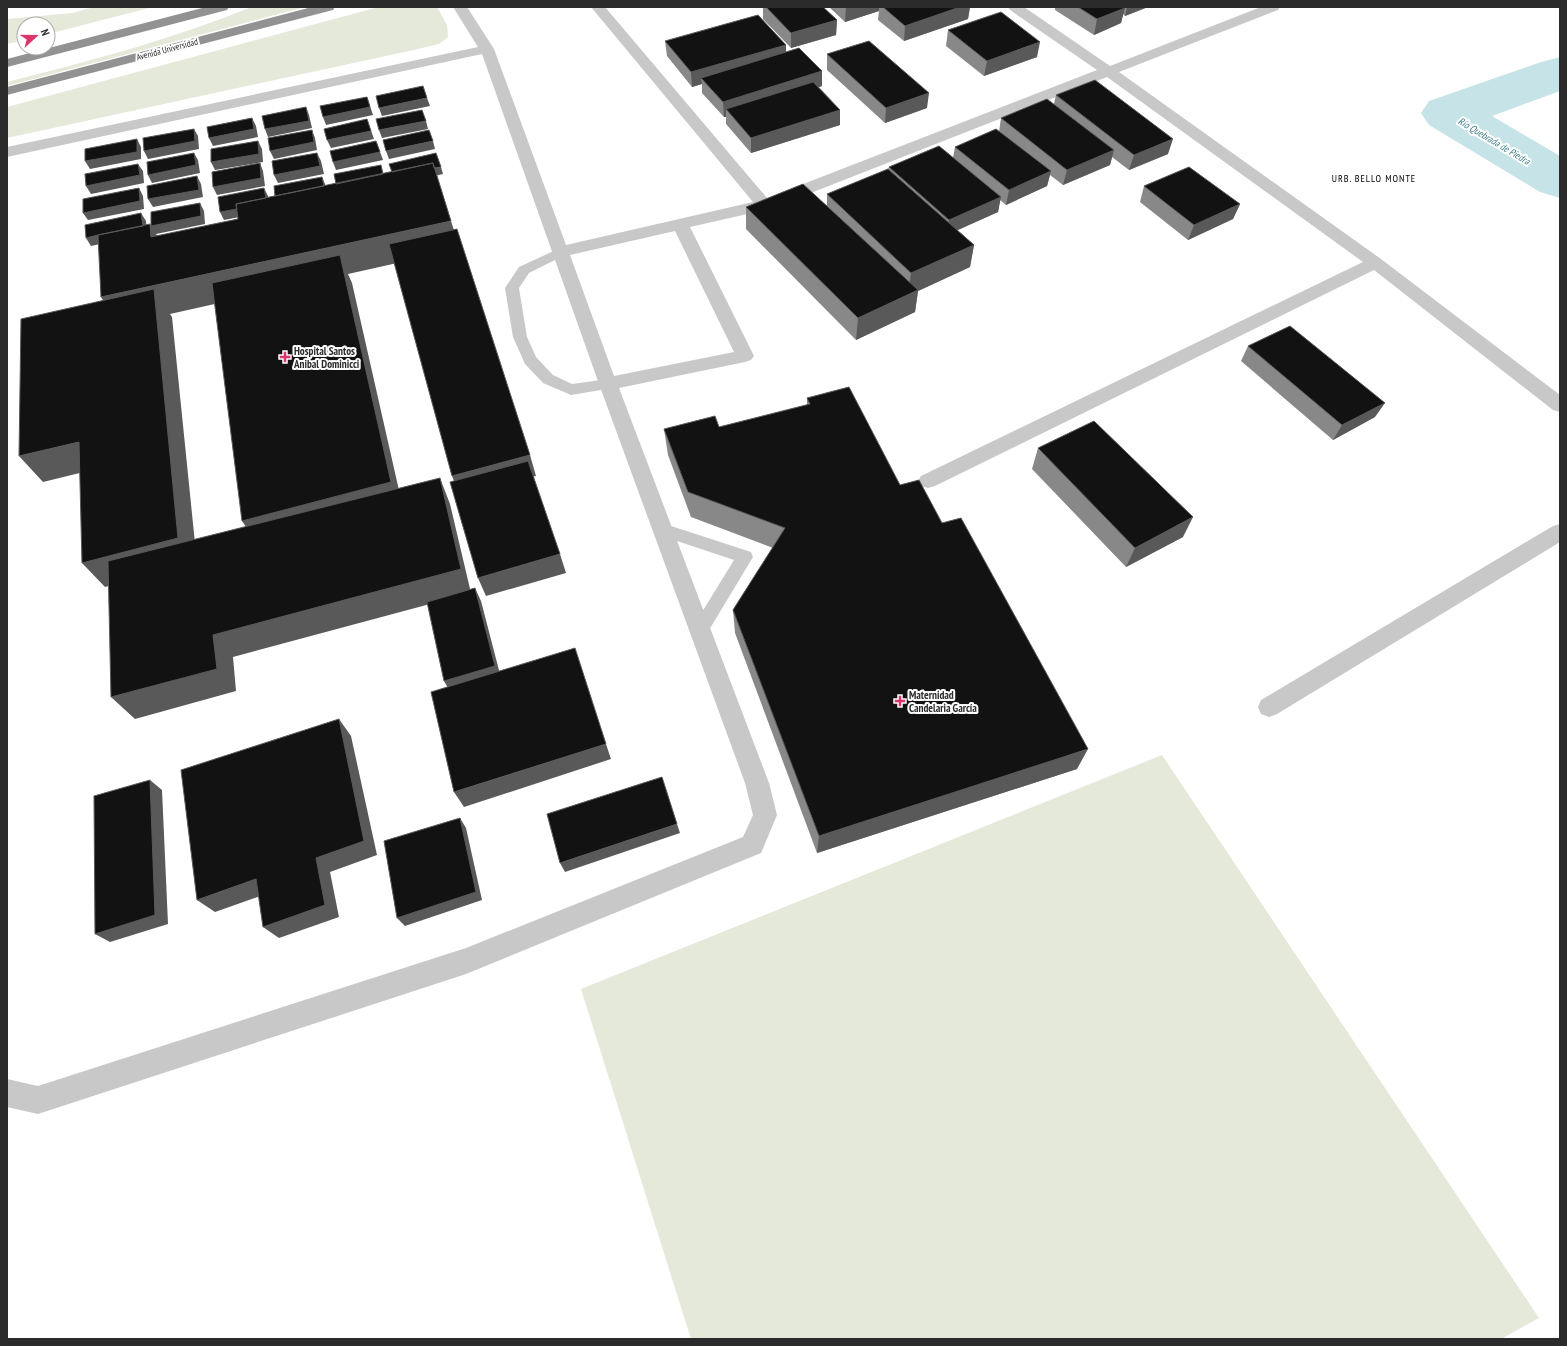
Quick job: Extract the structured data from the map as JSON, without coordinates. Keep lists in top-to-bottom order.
{
  "streets": {
    "highway": ["Avenida Universidad"]
  },
  "districts": ["URB. BELLO MONTE"],
  "water": ["Río Quebrada de Piedra"],
  "places": {
    "health": ["Hospital Santos Anibal Dominicci", "Maternidad Candelaria García"]
  },
  "north": "right"
}
